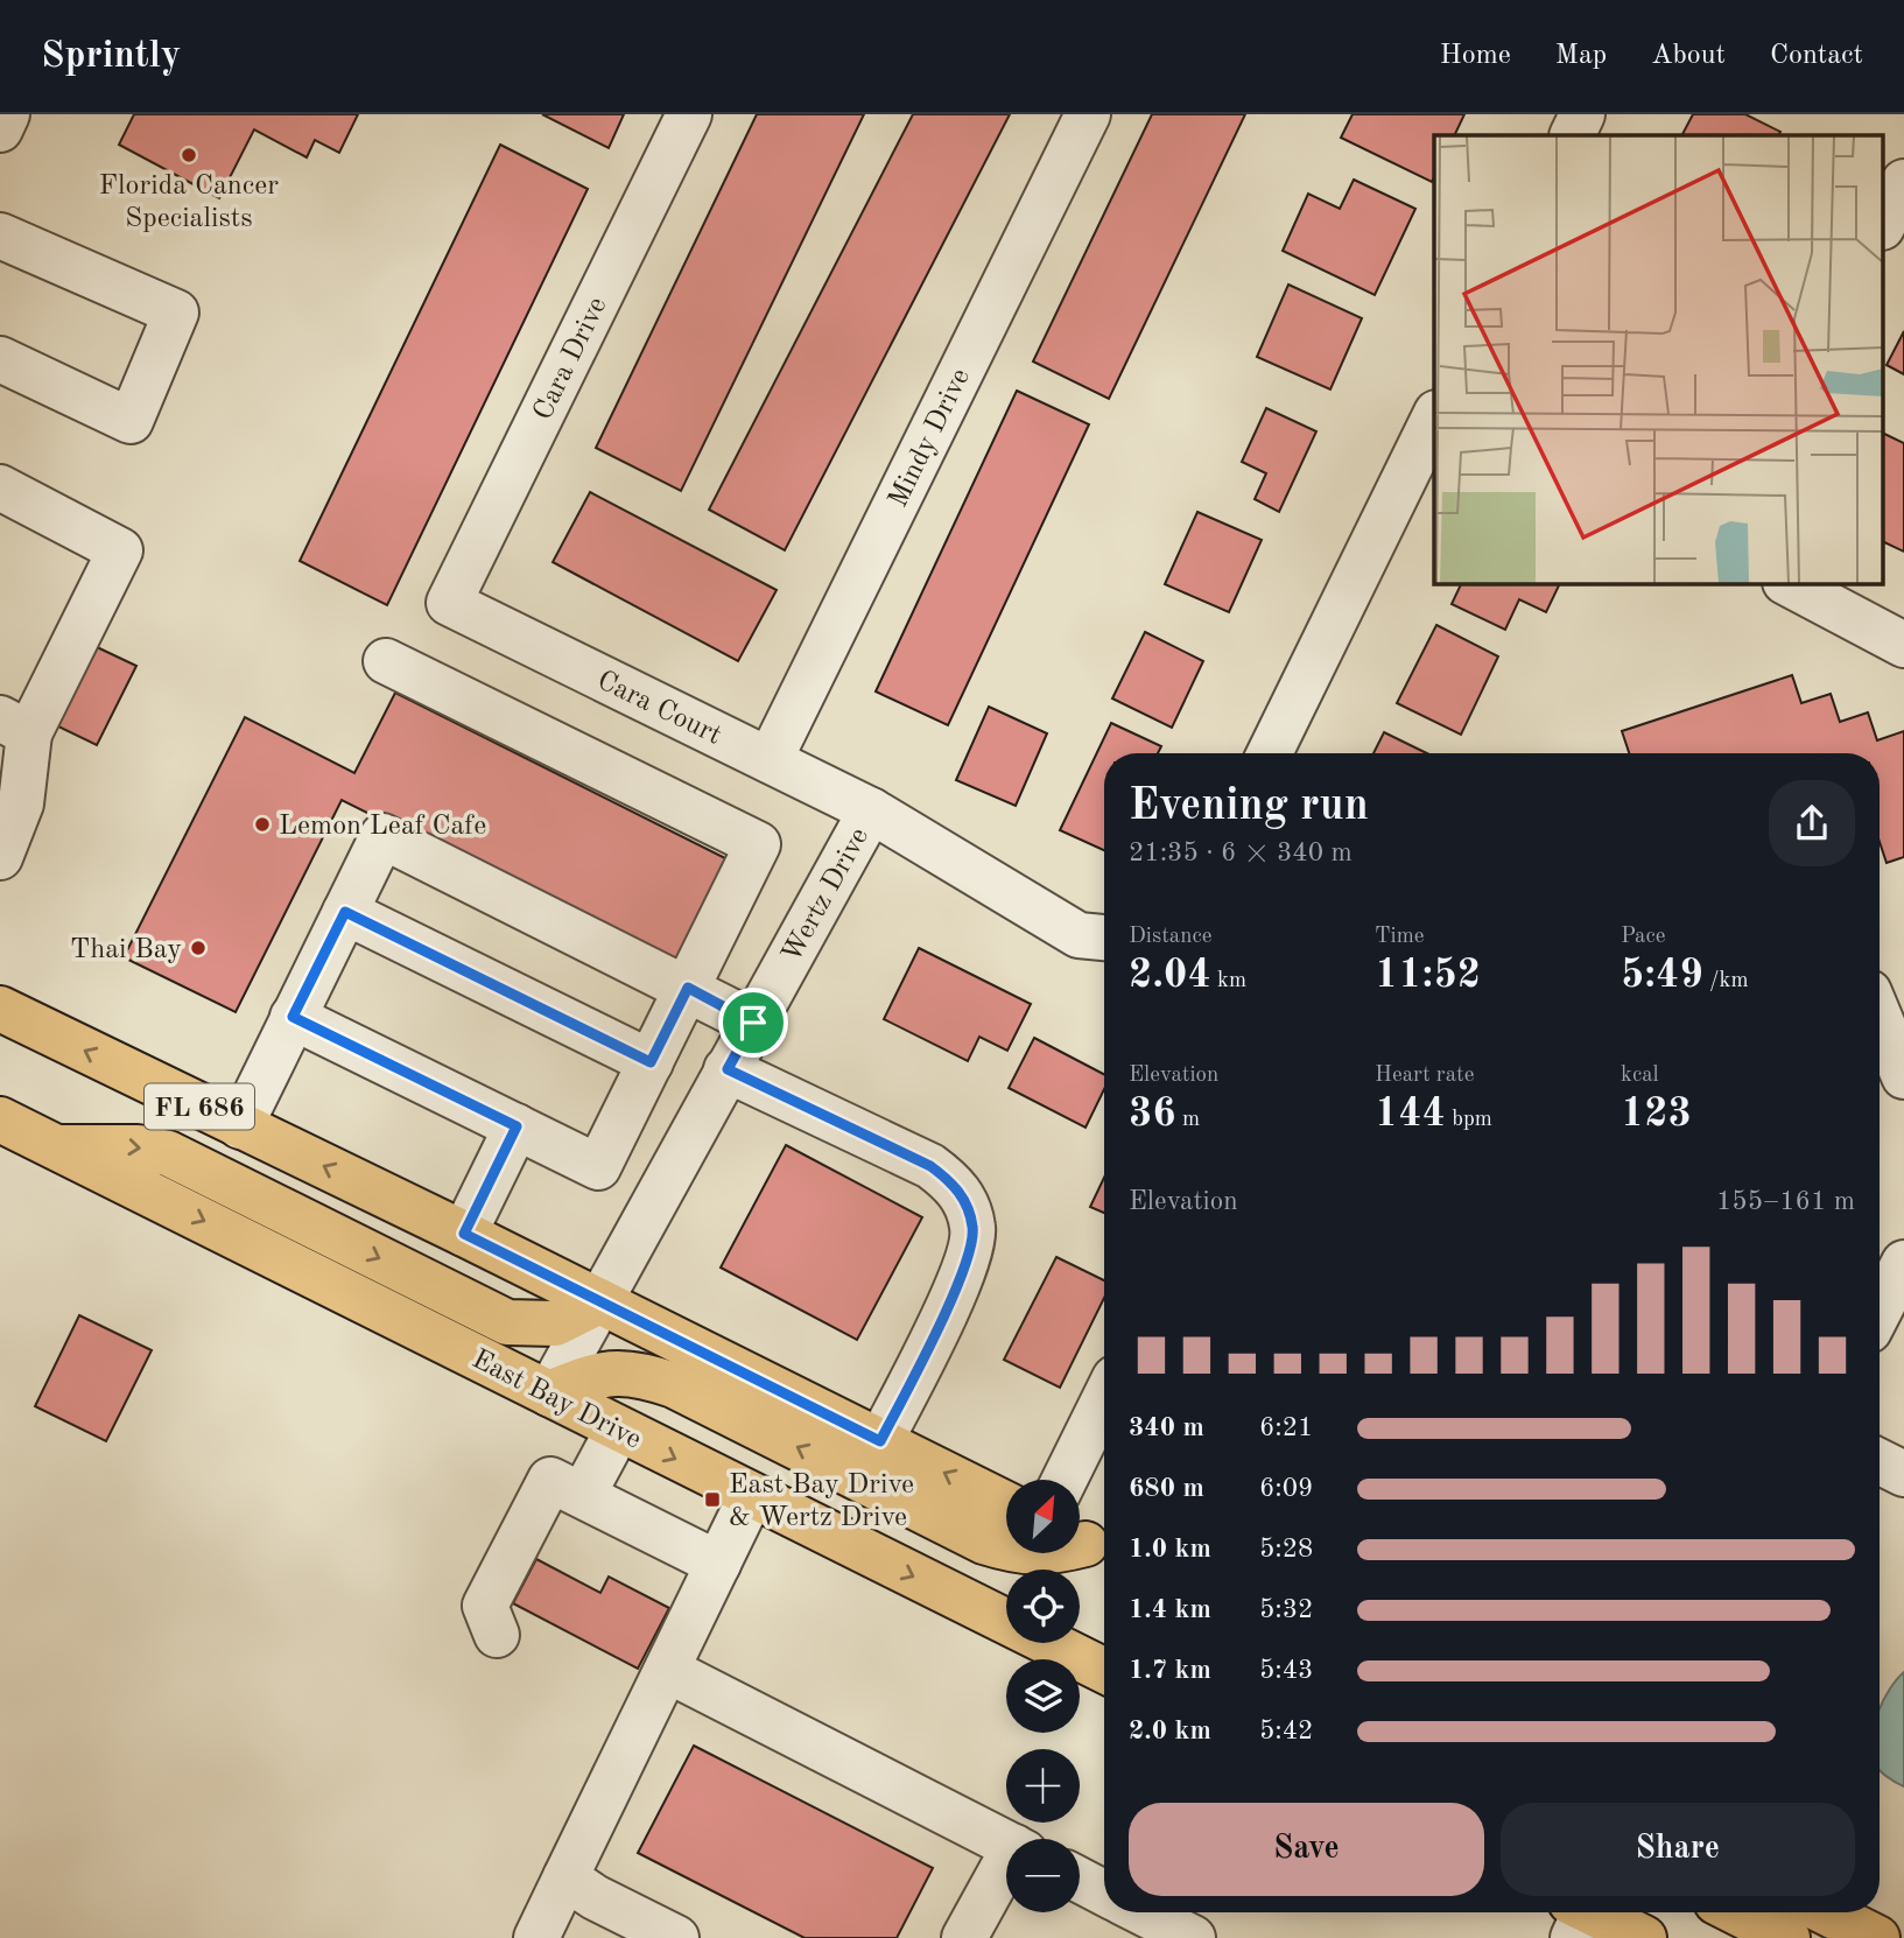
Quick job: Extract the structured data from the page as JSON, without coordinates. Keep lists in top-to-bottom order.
{
  "streets": {
    "main road": ["FL 686", "East Bay Drive"],
    "street": [
      "Cara Drive",
      "Mindy Drive",
      "Cara Court",
      "Wertz Drive"
    ]
  },
  "crossings": [
    ["Cara Drive", "Cara Court"],
    ["Mindy Drive", "Cara Court"],
    ["Cara Court", "Wertz Drive"],
    ["Wertz Drive", "FL 686"],
    ["Wertz Drive", "East Bay Drive"]
  ],
  "places": {
    "other": ["Florida Cancer Specialists", "Lemon Leaf Cafe", "Thai Bay"],
    "transit": ["East Bay Drive & Wertz Drive"]
  },
  "north": "top right",
  "page": {
    "header": "Sprintly",
    "nav": [
      "Home",
      "Map",
      "About",
      "Contact"
    ],
    "heading": ["Evening run", "21:35 · 6 × 340 m"],
    "stats": [
      ["Distance", "2.04 km"],
      ["Time", "11:52"],
      ["Pace", "5:49 /km"],
      ["Elevation", "36 m"],
      ["Heart rate", "144 bpm"],
      ["kcal", "123"]
    ],
    "chart": ["Elevation", "155–161 m"],
    "list": [
      {
        "name": "340 m",
        "note": "6:21"
      },
      {
        "name": "680 m",
        "note": "6:09"
      },
      {
        "name": "1.0 km",
        "note": "5:28"
      },
      {
        "name": "1.4 km",
        "note": "5:32"
      },
      {
        "name": "1.7 km",
        "note": "5:43"
      },
      {
        "name": "2.0 km",
        "note": "5:42"
      }
    ],
    "map_buttons": ["+", "−"],
    "buttons": ["Save", "Share"]
  }
}
